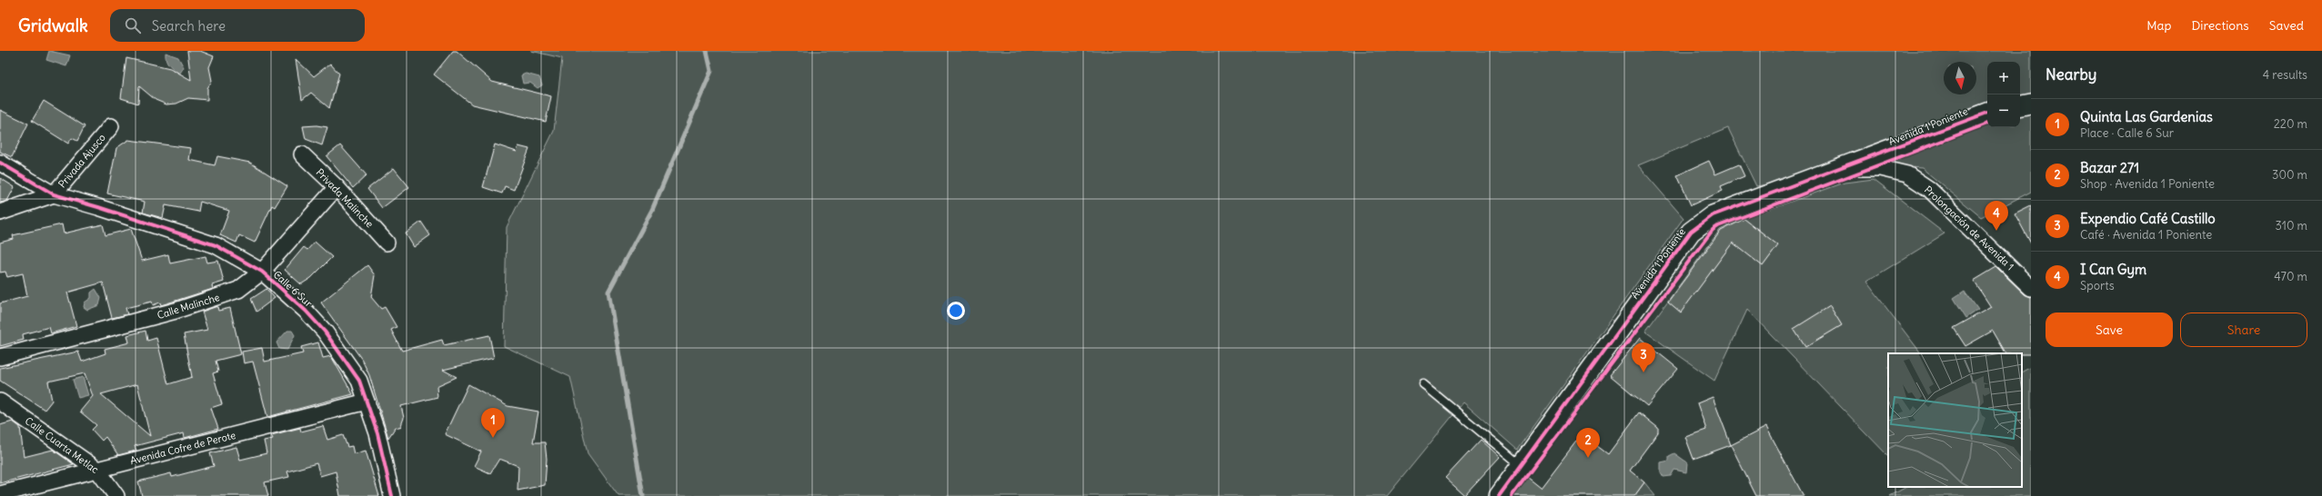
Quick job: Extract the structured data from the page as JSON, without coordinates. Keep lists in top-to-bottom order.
{
  "streets": {
    "street": [
      "Avenida 1 Poniente",
      "Privada Ajusco",
      "Privada Malinche",
      "Prolongación de Avenida 1",
      "Calle 6 Sur",
      "Calle Malinche",
      "Calle Cuarta Metlac",
      "Avenida Cofre de Perote"
    ]
  },
  "crossings": [
    ["Avenida 1 Poniente", "Prolongación de Avenida 1"],
    ["Privada Ajusco", "Calle 6 Sur"],
    ["Privada Malinche", "Calle Malinche"],
    ["Calle 6 Sur", "Calle Malinche"],
    ["Calle 6 Sur", "Avenida Cofre de Perote"],
    ["Calle Cuarta Metlac", "Avenida Cofre de Perote"]
  ],
  "north": "bottom",
  "page": {
    "header": "Gridwalk",
    "search": "Search here",
    "nav": ["Map", "Directions", "Saved"],
    "heading": ["Nearby", "4 results"],
    "map_buttons": ["+", "−"],
    "list": [
      {
        "mark": "1",
        "name": "Quinta Las Gardenias",
        "note": "Place · Calle 6 Sur",
        "value": "220 m"
      },
      {
        "mark": "2",
        "name": "Bazar 271",
        "note": "Shop · Avenida 1 Poniente",
        "value": "300 m"
      },
      {
        "mark": "3",
        "name": "Expendio Café Castillo",
        "note": "Café · Avenida 1 Poniente",
        "value": "310 m"
      },
      {
        "mark": "4",
        "name": "I Can Gym",
        "note": "Sports",
        "value": "470 m"
      }
    ],
    "pins": [
      "4",
      "3",
      "1",
      "2"
    ],
    "buttons": ["Save", "Share"]
  }
}
